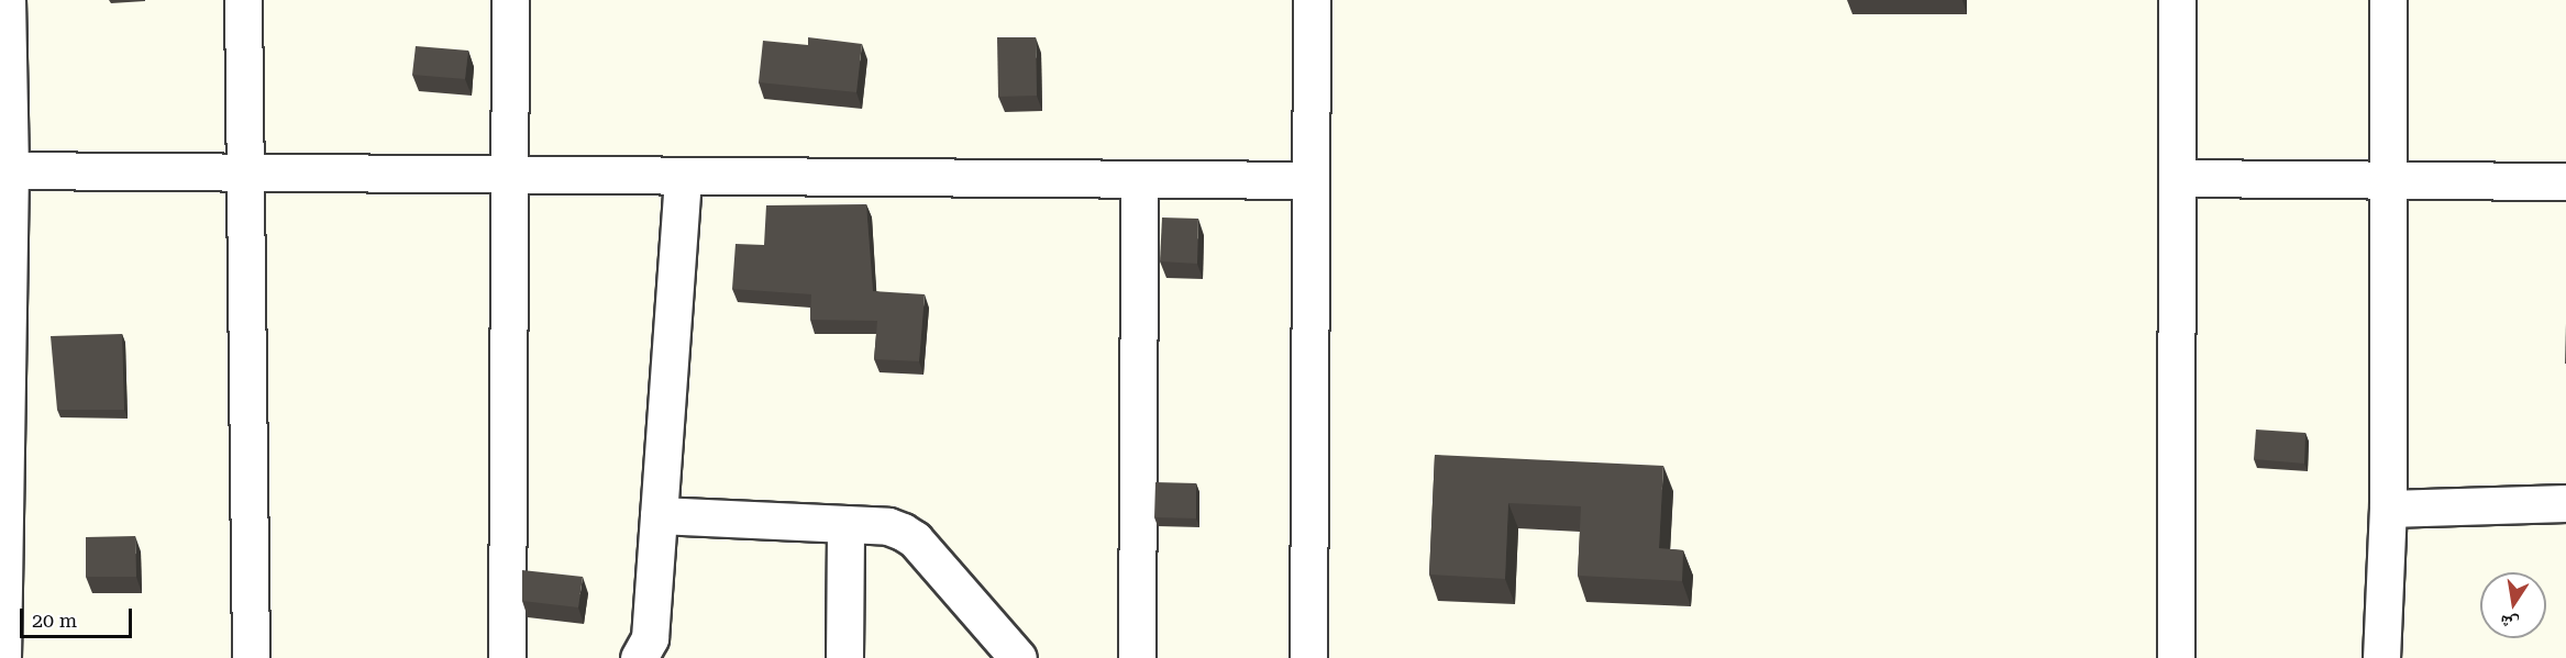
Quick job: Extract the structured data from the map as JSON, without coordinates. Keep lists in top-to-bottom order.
{
  "scale_bar": "20 m",
  "north": "bottom"
}
